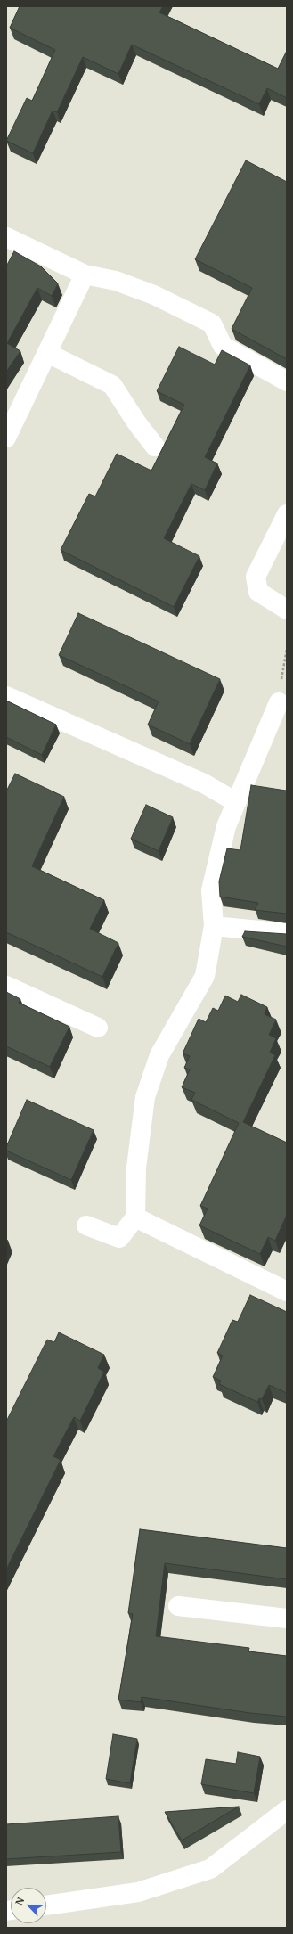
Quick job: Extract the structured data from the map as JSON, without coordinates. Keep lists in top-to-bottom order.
{
  "north": "top left"
}
